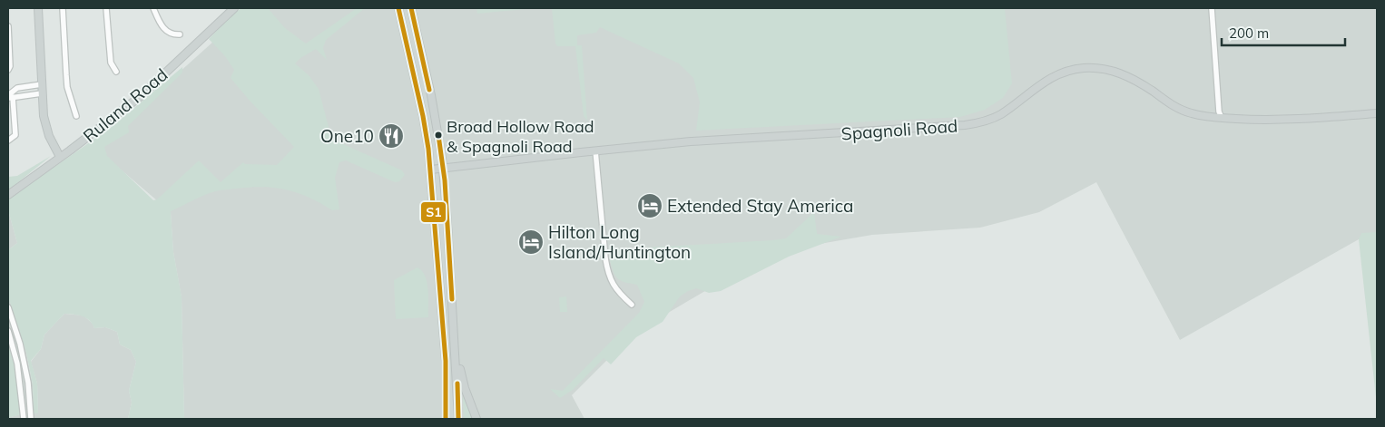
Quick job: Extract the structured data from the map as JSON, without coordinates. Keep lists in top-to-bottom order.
{
  "streets": {
    "main road": ["Ruland Road", "Spagnoli Road"]
  },
  "places": {
    "other": ["Broad Hollow Road & Spagnoli Road"],
    "restaurant": ["One10"],
    "hotel": ["Extended Stay America", "Hilton Long Island/Huntington"]
  },
  "lines": ["transit line S1"],
  "scale_bar": "200 m"
}
